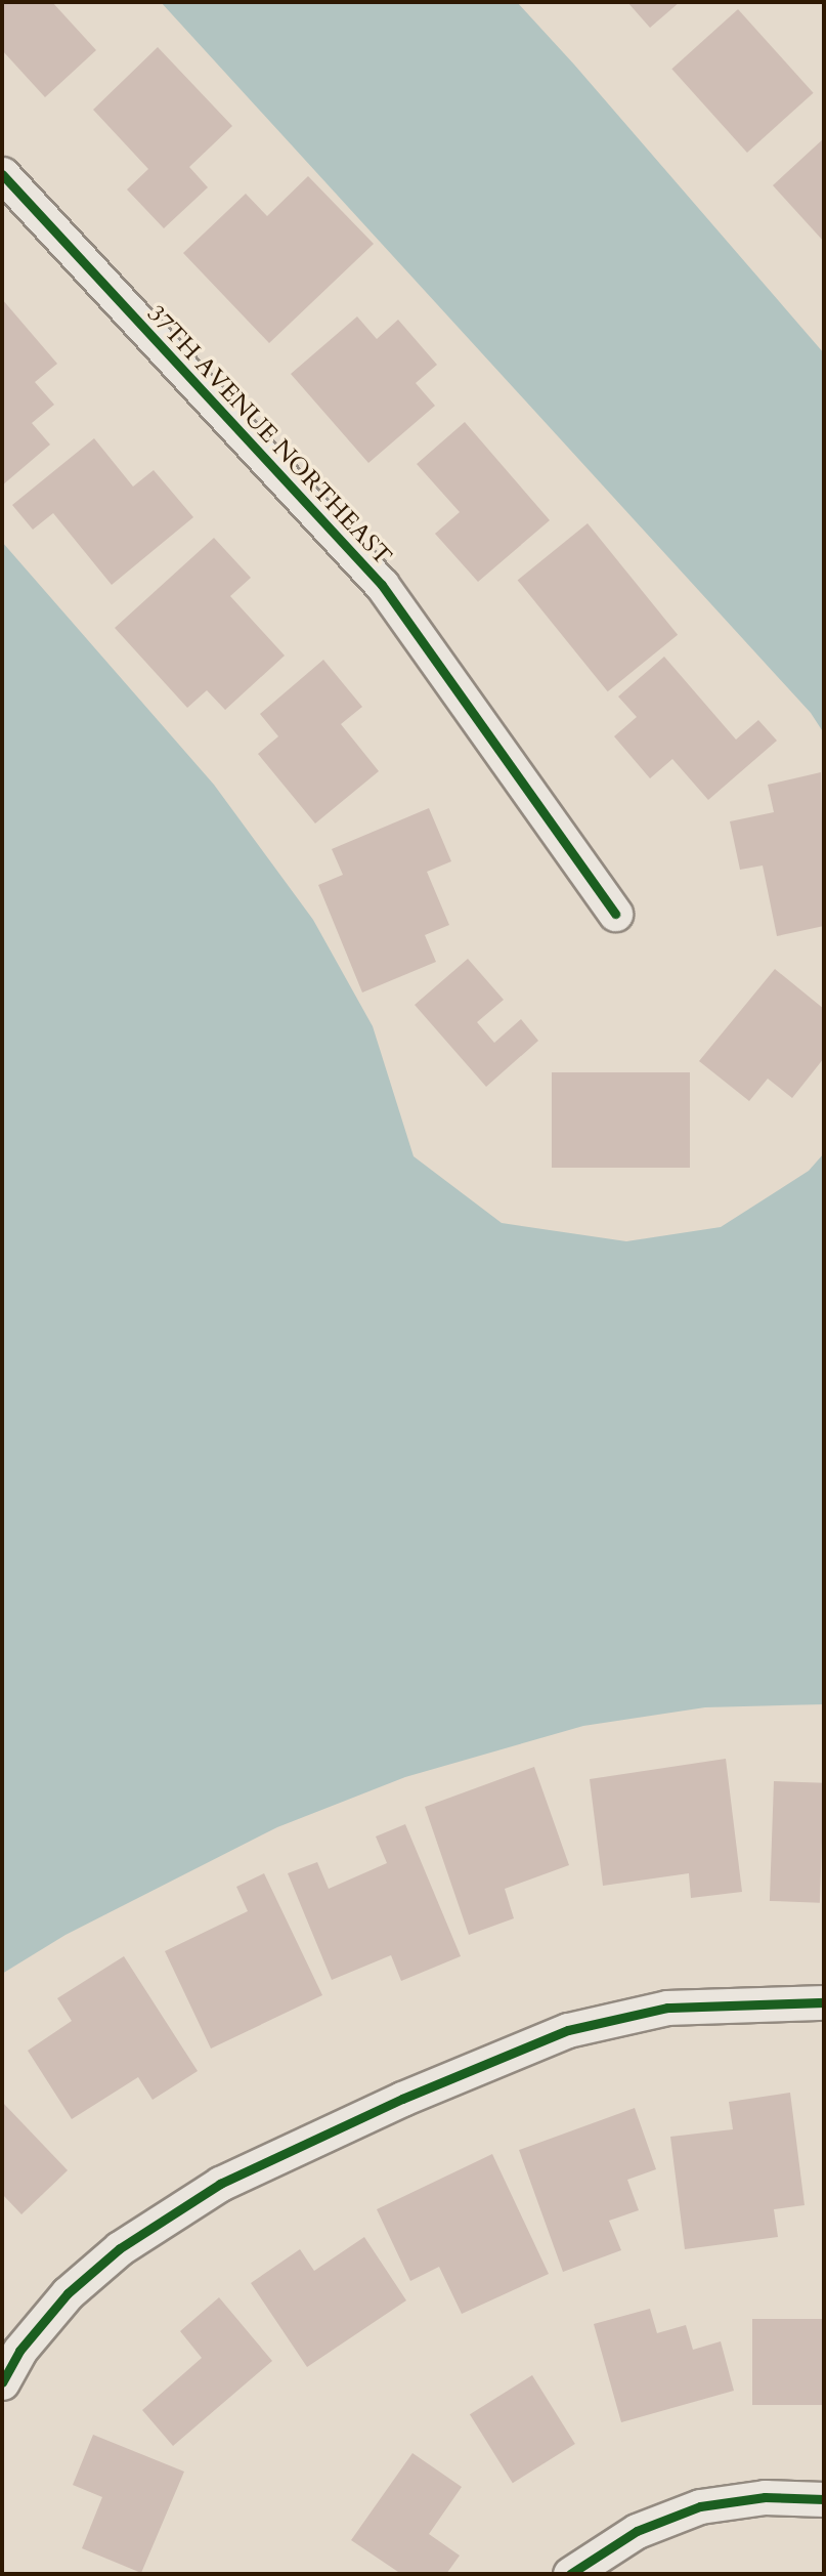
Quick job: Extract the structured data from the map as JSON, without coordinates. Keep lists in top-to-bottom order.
{
  "streets": {
    "street": ["37TH AVENUE NORTHEAST"]
  }
}
